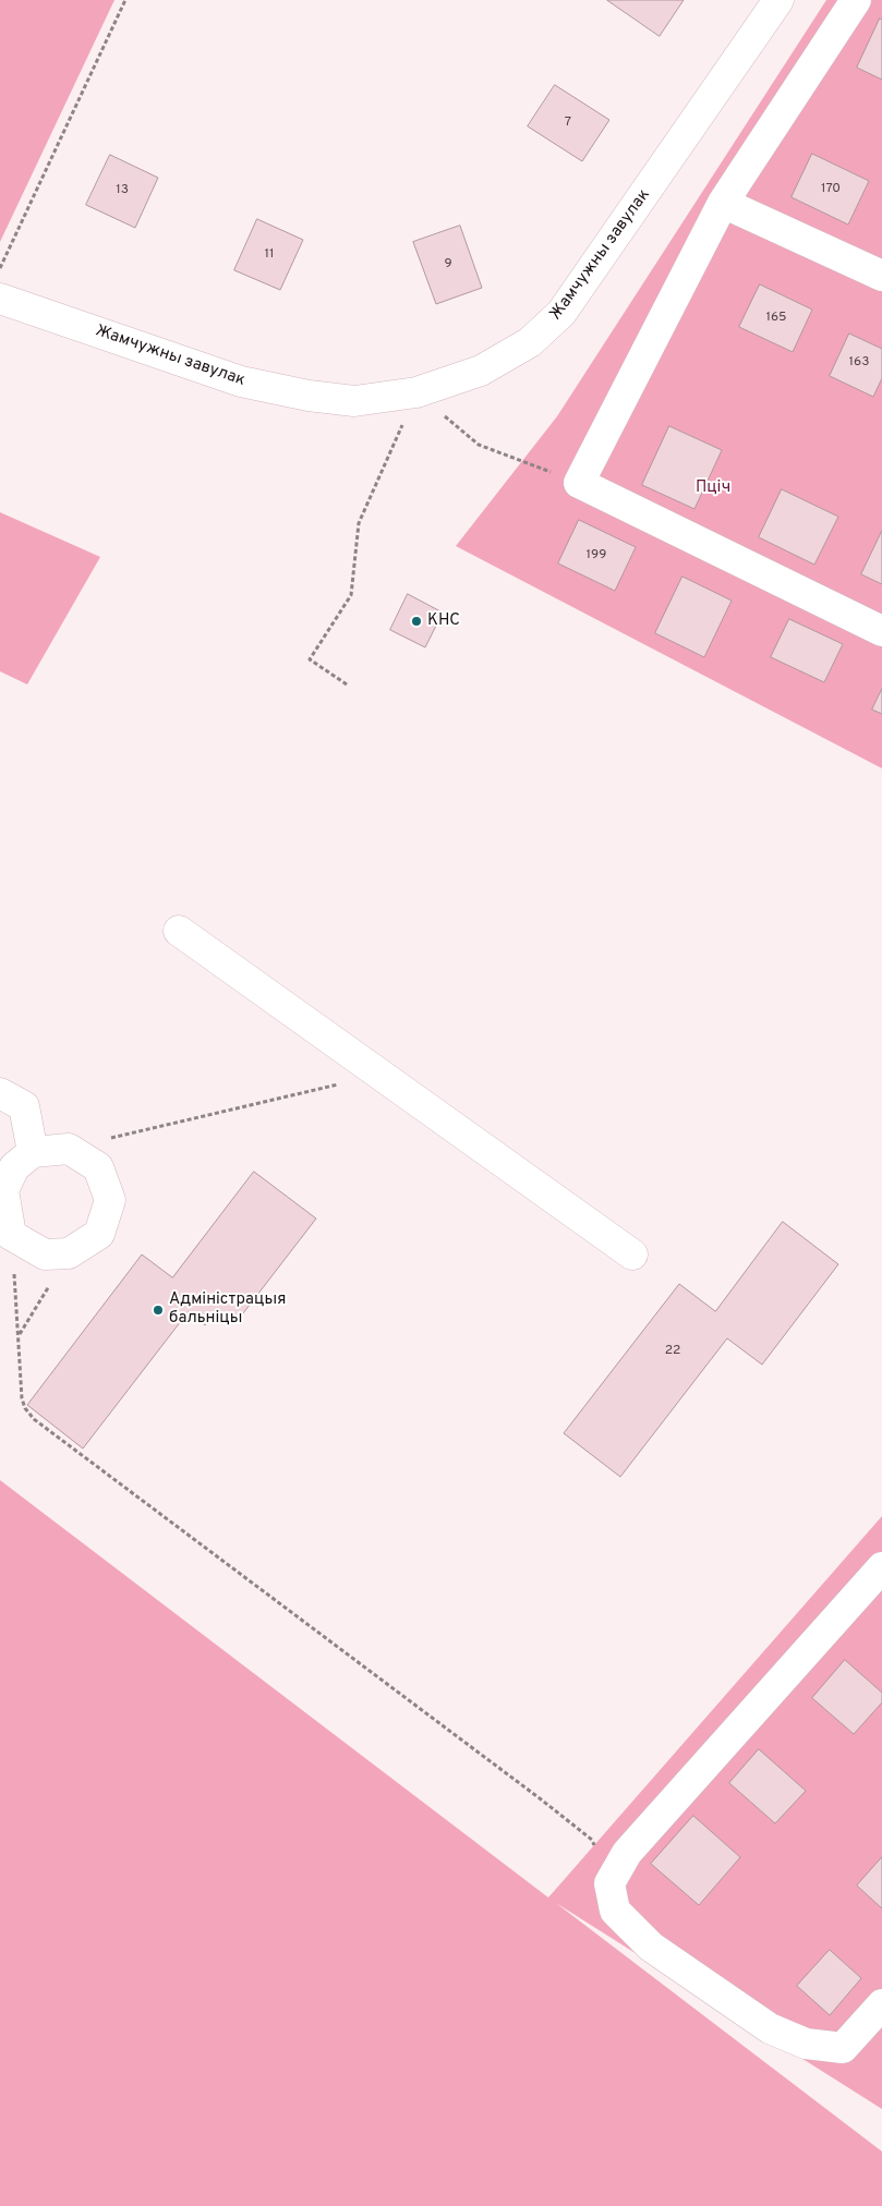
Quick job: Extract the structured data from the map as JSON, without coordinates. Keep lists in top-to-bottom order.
{
  "streets": {
    "street": ["Жамчужны завулак"]
  },
  "parks": ["Пціч"],
  "places": ["КНС", "Адміністрацыя бальніцы"],
  "house_numbers": [
    "7",
    "170",
    "13",
    "11",
    "9",
    "165",
    "163",
    "199",
    "22"
  ]
}
